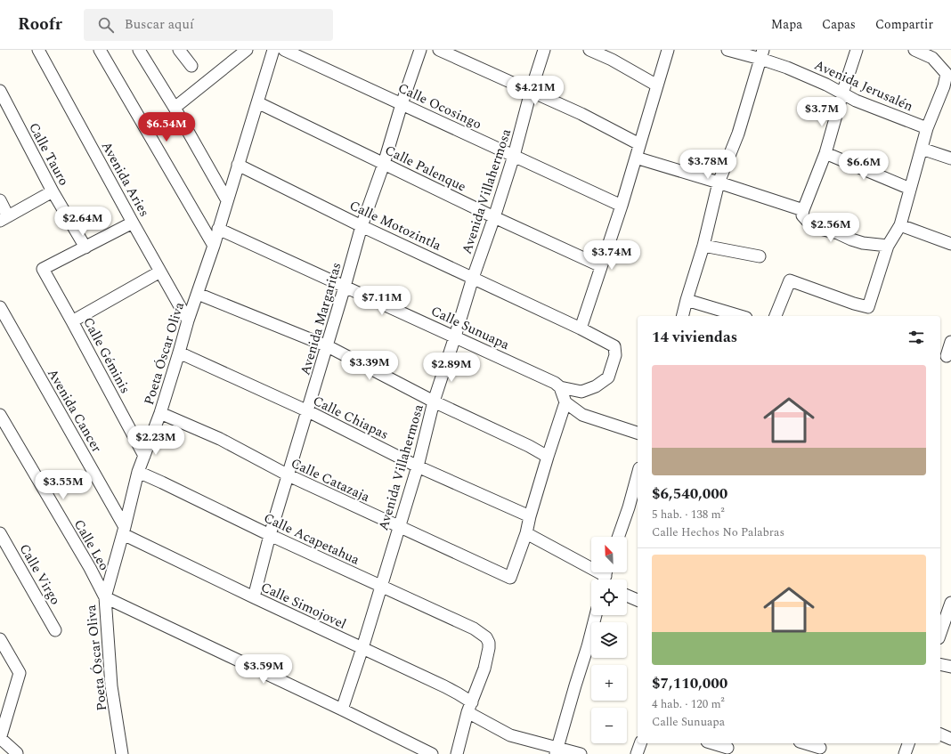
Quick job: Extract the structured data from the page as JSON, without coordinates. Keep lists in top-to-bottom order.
{
  "streets": {
    "street": [
      "Avenida Jerusalén",
      "Calle Ocosingo",
      "Calle Tauro",
      "Calle Palenque",
      "Avenida Aries",
      "Avenida Villahermosa",
      "Calle Motozintla",
      "Avenida Margaritas",
      "Calle Sunuapa",
      "Poeta Óscar Oliva",
      "Calle Géminis",
      "Avenida Cancer",
      "Calle Chiapas",
      "Calle Catazaja",
      "Calle Acapetahua",
      "Calle Leo",
      "Calle Virgo",
      "Calle Simojovel"
    ]
  },
  "crossings": [
    ["Calle Ocosingo", "Avenida Villahermosa"],
    ["Calle Ocosingo", "Avenida Margaritas"],
    ["Calle Tauro", "Calle Géminis"],
    ["Calle Palenque", "Avenida Villahermosa"],
    ["Calle Palenque", "Avenida Margaritas"],
    ["Calle Palenque", "Poeta Óscar Oliva"],
    ["Avenida Aries", "Poeta Óscar Oliva"],
    ["Avenida Villahermosa", "Calle Motozintla"],
    ["Avenida Villahermosa", "Calle Sunuapa"],
    ["Avenida Villahermosa", "Calle Chiapas"],
    ["Avenida Villahermosa", "Calle Catazaja"],
    ["Avenida Villahermosa", "Calle Acapetahua"],
    ["Avenida Villahermosa", "Calle Simojovel"],
    ["Calle Motozintla", "Avenida Margaritas"],
    ["Calle Motozintla", "Calle Sunuapa"],
    ["Calle Motozintla", "Poeta Óscar Oliva"],
    ["Avenida Margaritas", "Calle Sunuapa"],
    ["Avenida Margaritas", "Calle Chiapas"],
    ["Avenida Margaritas", "Calle Catazaja"],
    ["Avenida Margaritas", "Calle Acapetahua"],
    ["Avenida Margaritas", "Calle Simojovel"],
    ["Calle Sunuapa", "Poeta Óscar Oliva"],
    ["Poeta Óscar Oliva", "Calle Géminis"],
    ["Poeta Óscar Oliva", "Avenida Cancer"],
    ["Poeta Óscar Oliva", "Calle Chiapas"],
    ["Poeta Óscar Oliva", "Calle Catazaja"],
    ["Poeta Óscar Oliva", "Calle Acapetahua"],
    ["Poeta Óscar Oliva", "Calle Leo"],
    ["Poeta Óscar Oliva", "Calle Simojovel"],
    ["Avenida Cancer", "Calle Simojovel"],
    ["Calle Acapetahua", "Calle Simojovel"]
  ],
  "north": "top left",
  "page": {
    "header": "Roofr",
    "search": "Buscar aquí",
    "nav": ["Mapa", "Capas", "Compartir"],
    "price": [
      "$4.21M",
      "$3.7M",
      "$6.54M",
      "$3.78M",
      "$6.6M",
      "$2.64M",
      "$2.56M",
      "$3.74M",
      "$7.11M",
      "$3.39M",
      "$2.89M",
      "$2.23M",
      "$3.55M",
      "$3.59M"
    ],
    "heading": "14 viviendas",
    "list": [
      {
        "name": "$6,540,000",
        "note": "5 hab. · 138 m² · Calle Hechos No Palabras"
      },
      {
        "name": "$7,110,000",
        "note": "4 hab. · 120 m² · Calle Sunuapa"
      }
    ],
    "map_buttons": ["+", "−"]
  }
}
